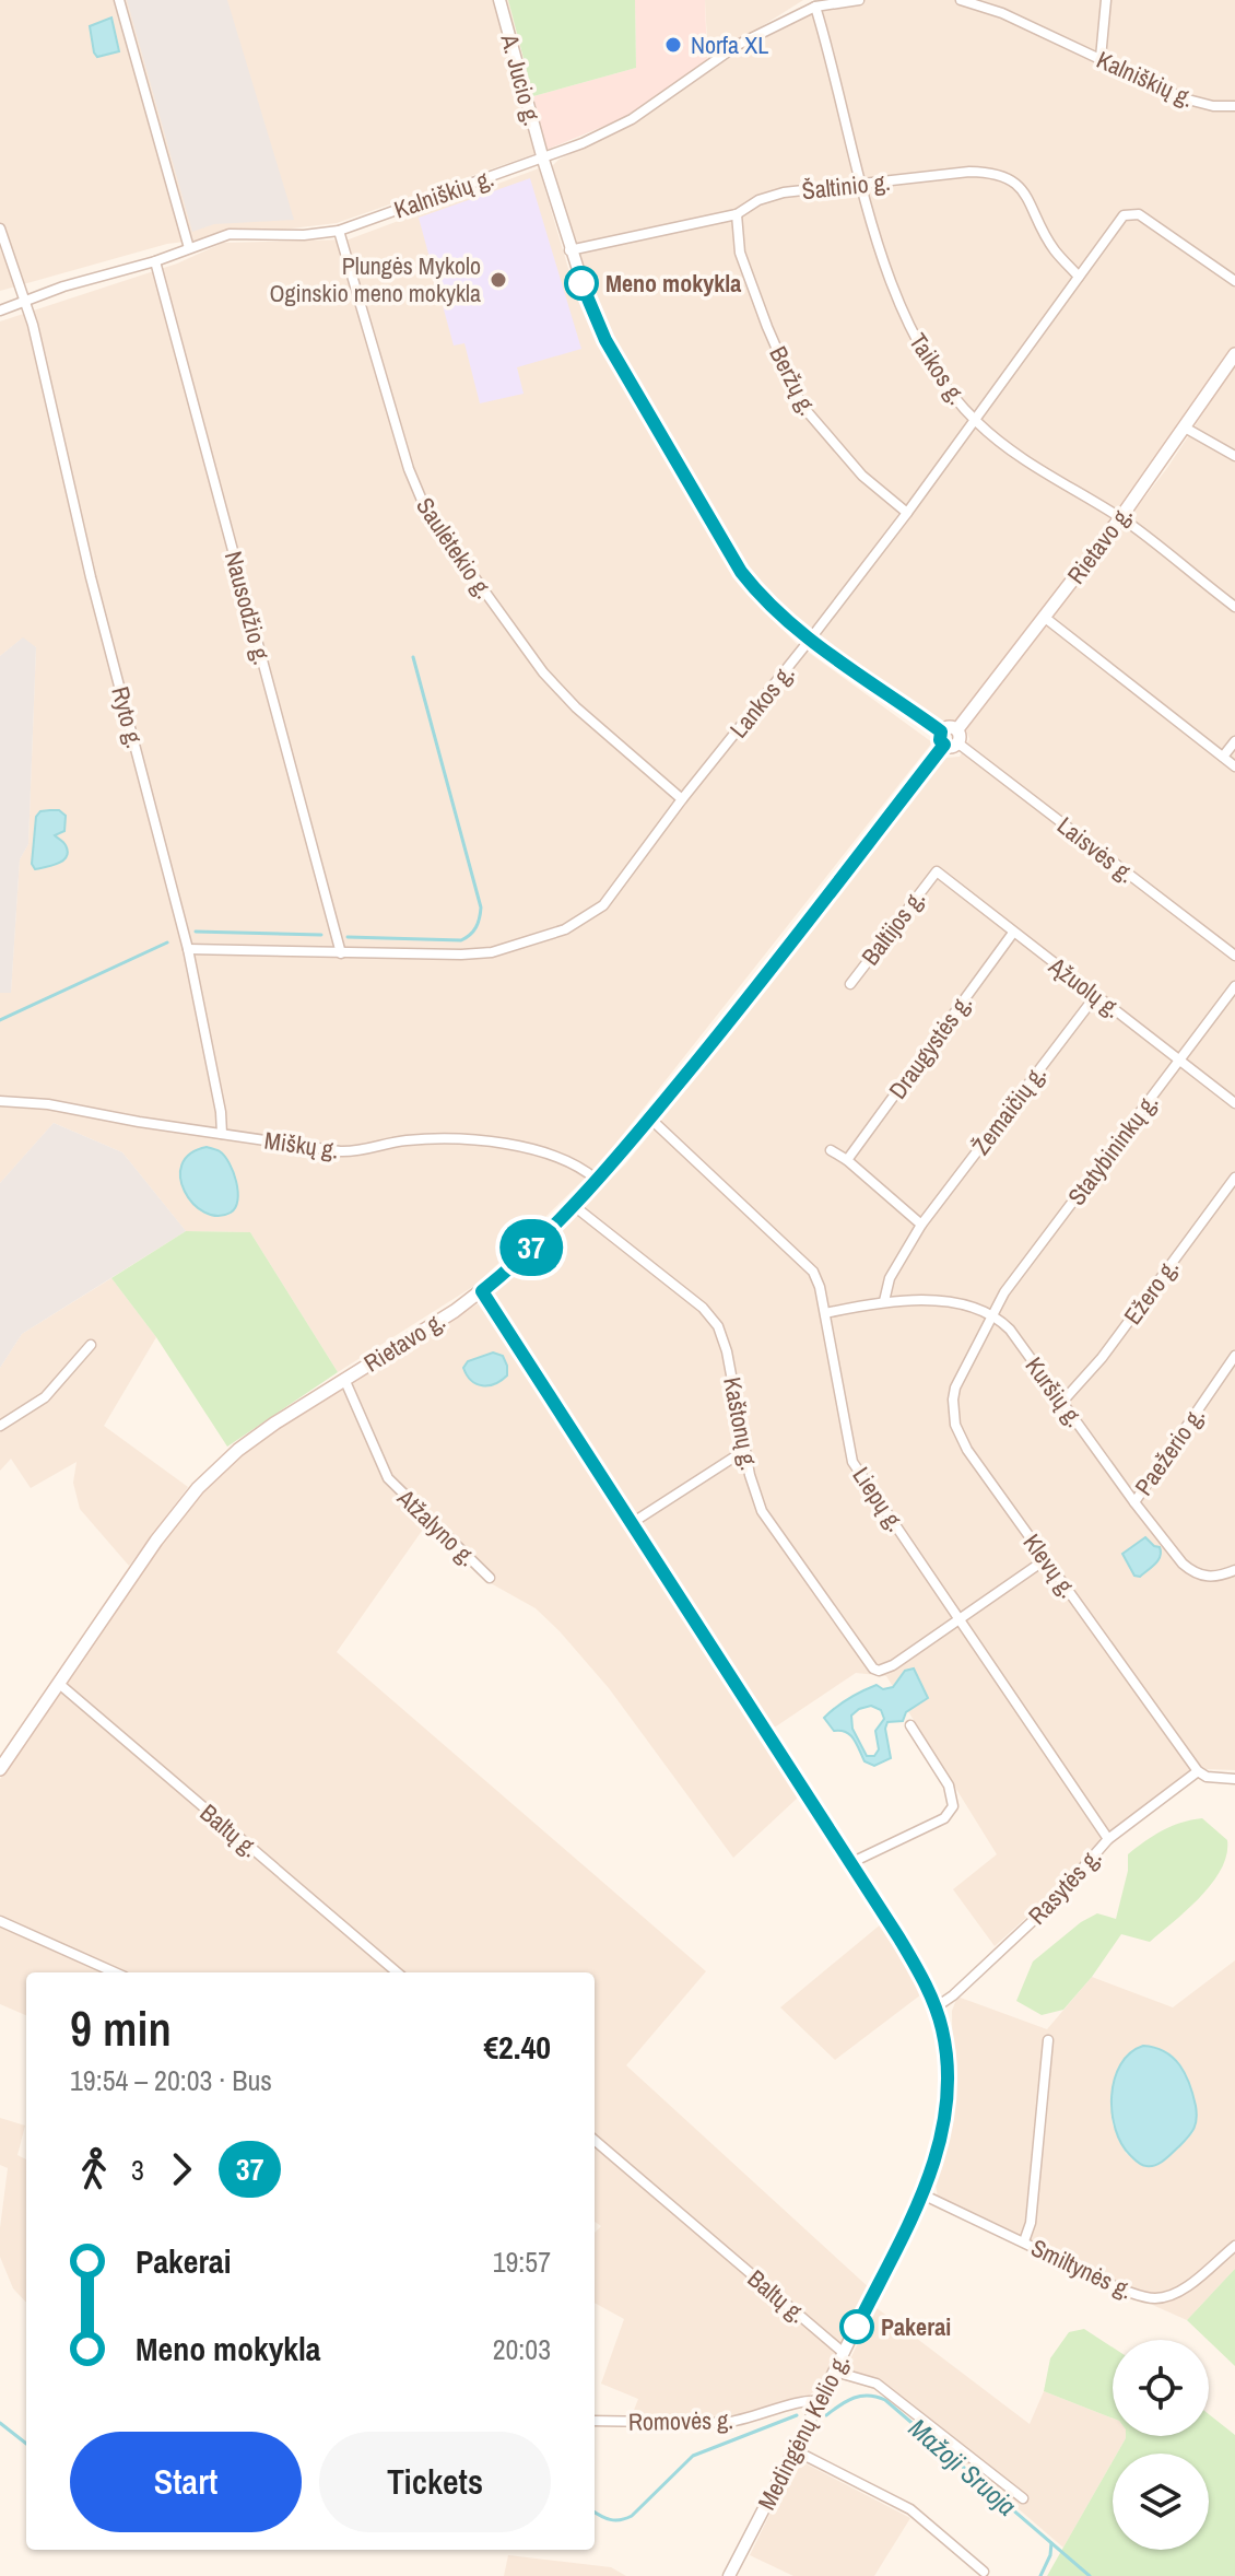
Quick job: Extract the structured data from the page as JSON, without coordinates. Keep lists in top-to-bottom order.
{
  "streets": {
    "main road": ["Rietavo g."],
    "street": [
      "Kalniškių g.",
      "A. Jucio g.",
      "Šaltinio g.",
      "Taikos g.",
      "Beržų g.",
      "Saulėtekio g.",
      "Nausodžio g.",
      "Lankos g.",
      "Ryto g.",
      "Laisvės g.",
      "Baltijos g.",
      "Ąžuolų g.",
      "Draugystės g.",
      "Žemaičių g.",
      "Miškų g.",
      "Statybininkų g.",
      "Ežero g.",
      "Kuršių g.",
      "Kaštonų g.",
      "Paežerio g.",
      "Liepų g.",
      "Atžalyno g.",
      "Klevų g.",
      "Baltų g.",
      "Rasytės g.",
      "Smiltynės g.",
      "Romovės g.",
      "Medingėnų Kelio g."
    ]
  },
  "crossings": [
    ["Kalniškių g.", "A. Jucio g."],
    ["Kalniškių g.", "Taikos g."],
    ["Kalniškių g.", "Saulėtekio g."],
    ["Kalniškių g.", "Nausodžio g."],
    ["Kalniškių g.", "Ryto g."],
    ["Šaltinio g.", "Taikos g."],
    ["Šaltinio g.", "Beržų g."],
    ["Šaltinio g.", "Lankos g."],
    ["Taikos g.", "Rietavo g."],
    ["Taikos g.", "Lankos g."],
    ["Beržų g.", "Lankos g."],
    ["Rietavo g.", "Laisvės g."],
    ["Rietavo g.", "Miškų g."],
    ["Rietavo g.", "Kaštonų g."],
    ["Rietavo g.", "Liepų g."],
    ["Rietavo g.", "Atžalyno g."],
    ["Rietavo g.", "Baltų g."],
    ["Rietavo g.", "Medingėnų Kelio g."],
    ["Saulėtekio g.", "Lankos g."],
    ["Nausodžio g.", "Lankos g."],
    ["Lankos g.", "Ryto g."],
    ["Ryto g.", "Miškų g."],
    ["Baltijos g.", "Ąžuolų g."],
    ["Ąžuolų g.", "Draugystės g."],
    ["Ąžuolų g.", "Žemaičių g."],
    ["Ąžuolų g.", "Statybininkų g."],
    ["Statybininkų g.", "Kuršių g."],
    ["Statybininkų g.", "Klevų g."],
    ["Ežero g.", "Kuršių g."],
    ["Kuršių g.", "Paežerio g."],
    ["Kuršių g.", "Klevų g."],
    ["Kaštonų g.", "Liepų g."],
    ["Liepų g.", "Rasytės g."],
    ["Klevų g.", "Rasytės g."],
    ["Baltų g.", "Medingėnų Kelio g."],
    ["Rasytės g.", "Medingėnų Kelio g."],
    ["Smiltynės g.", "Medingėnų Kelio g."],
    ["Romovės g.", "Medingėnų Kelio g."]
  ],
  "water": ["Mažoji Sruoja"],
  "places": [
    "Norfa XL",
    "Plungės Mykolo Oginskio meno mokykla",
    "Meno mokykla",
    "Pakerai"
  ],
  "lines": ["bus line 37"],
  "page": {
    "on_map": "37",
    "heading": ["9 min", "19:54 – 20:03 · Bus", "€2.40"],
    "legs": ["3", "37"],
    "list": [
      {
        "name": "Pakerai",
        "value": "19:57"
      },
      {
        "name": "Meno mokykla",
        "value": "20:03"
      }
    ],
    "buttons": ["Start", "Tickets"]
  }
}
